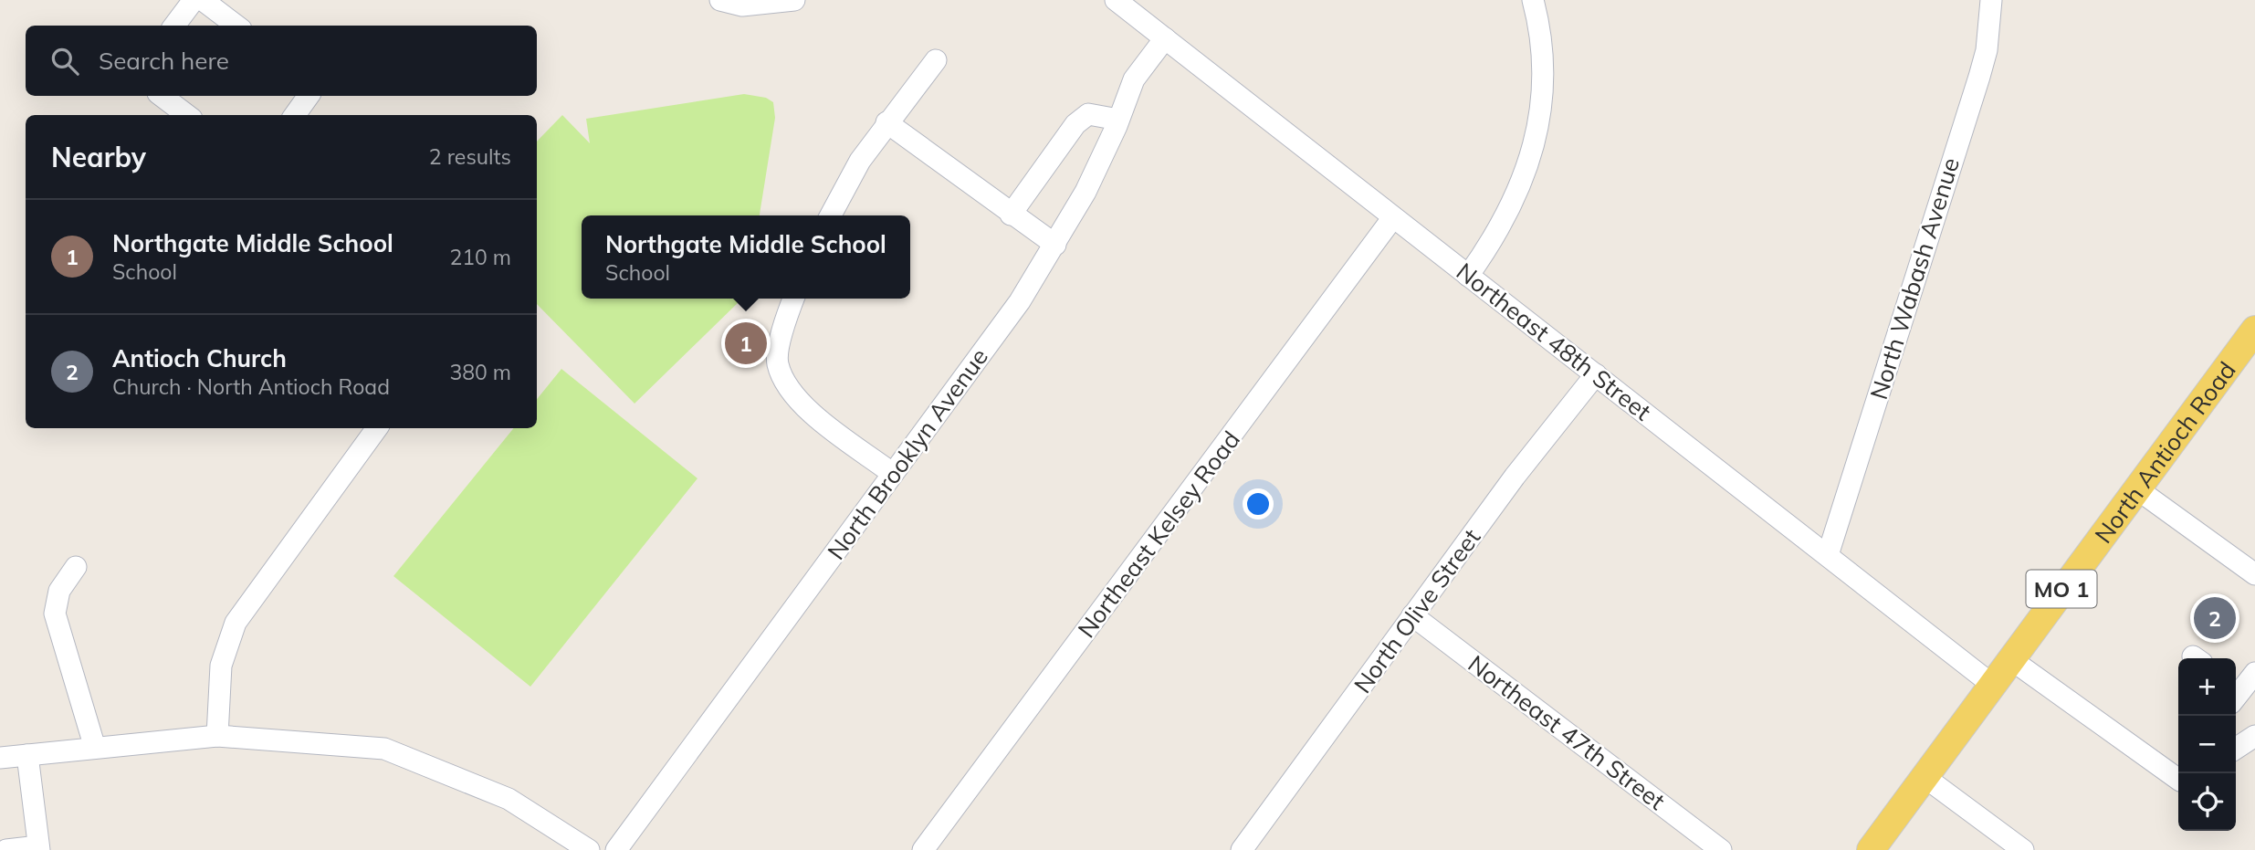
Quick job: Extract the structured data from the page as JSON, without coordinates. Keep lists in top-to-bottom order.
{
  "streets": {
    "main road": ["North Antioch Road", "MO 1"],
    "street": [
      "North Wabash Avenue",
      "Northeast 48th Street",
      "North Brooklyn Avenue",
      "Northeast Kelsey Road",
      "North Olive Street",
      "Northeast 47th Street"
    ]
  },
  "crossings": [
    ["North Wabash Avenue", "Northeast 48th Street"],
    ["Northeast 48th Street", "North Antioch Road"],
    ["Northeast 48th Street", "North Brooklyn Avenue"],
    ["Northeast 48th Street", "Northeast Kelsey Road"],
    ["Northeast 48th Street", "North Olive Street"],
    ["North Olive Street", "Northeast 47th Street"]
  ],
  "page": {
    "search": "Search here",
    "heading": ["Nearby", "2 results"],
    "list": [
      {
        "mark": "1",
        "name": "Northgate Middle School",
        "note": "School",
        "value": "210 m"
      },
      {
        "mark": "2",
        "name": "Antioch Church",
        "note": "Church · North Antioch Road",
        "value": "380 m"
      }
    ],
    "popup": ["Northgate Middle School", "School"],
    "pins": ["1", "2"],
    "map_buttons": ["+", "−"]
  }
}
